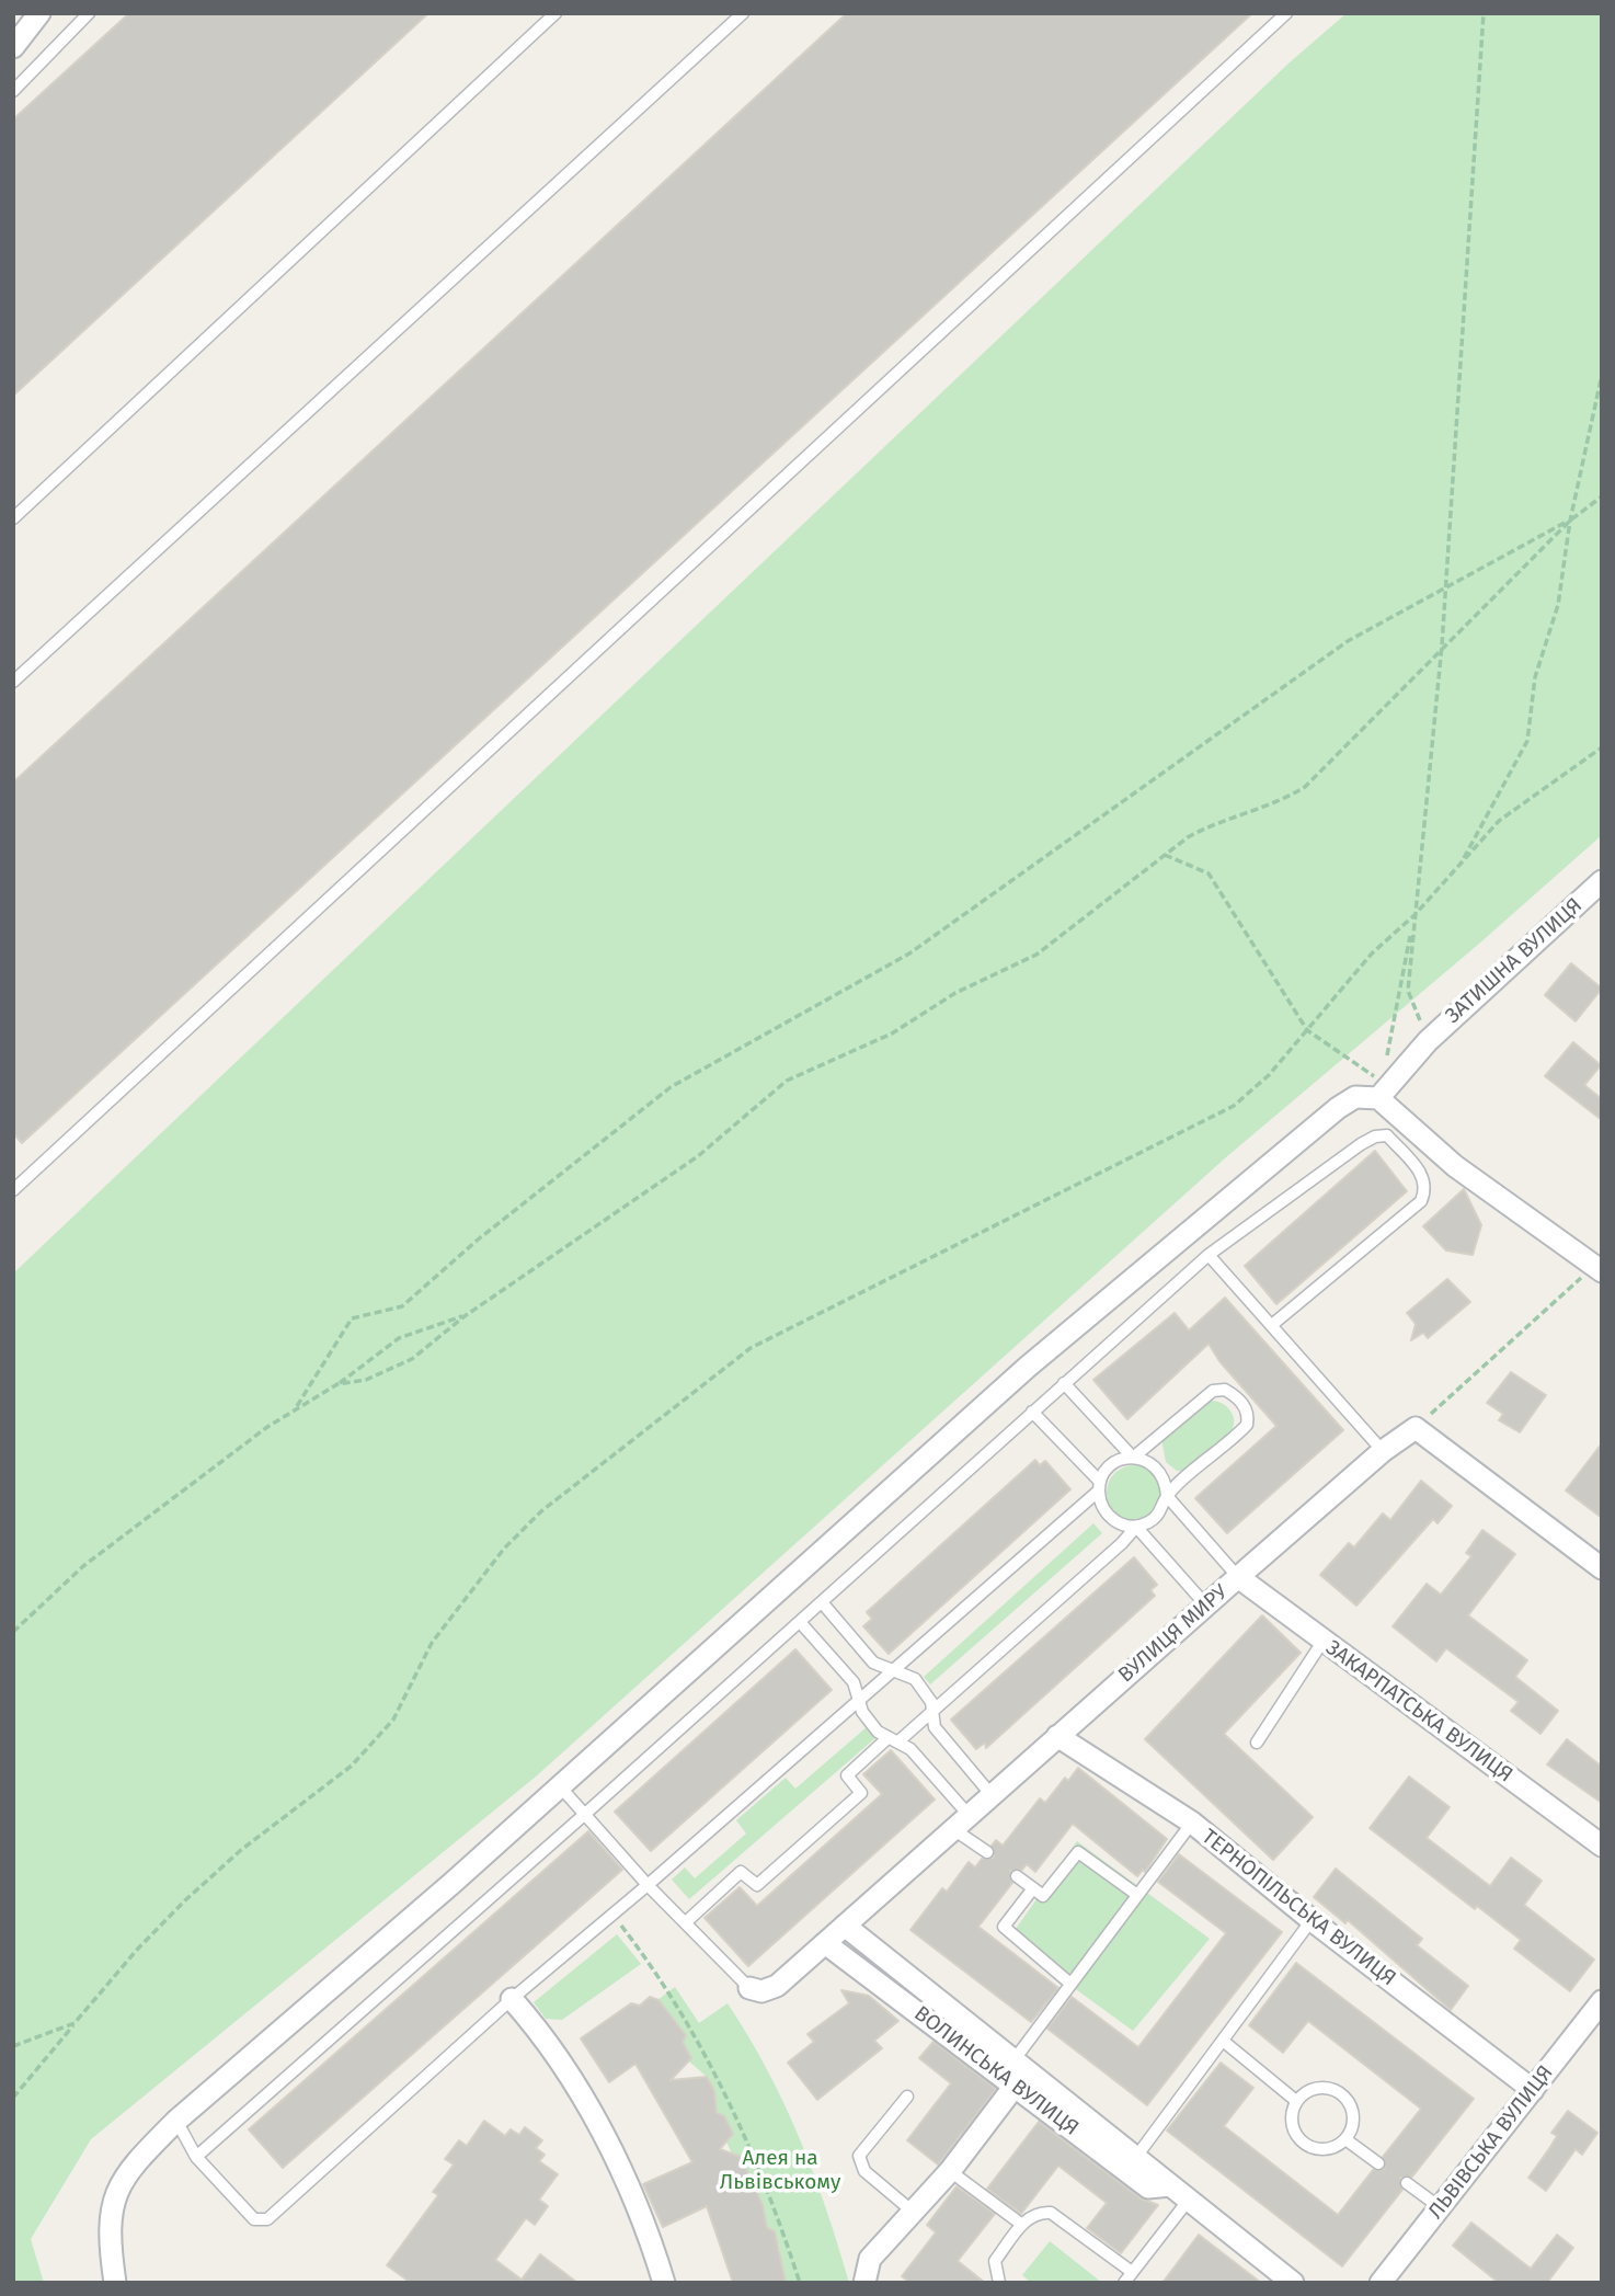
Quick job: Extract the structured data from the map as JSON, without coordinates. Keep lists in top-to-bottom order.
{
  "streets": {
    "street": [
      "ЗАТИШНА ВУЛИЦЯ",
      "ВУЛИЦЯ МИРУ",
      "ЗАКАРПАТСЬКА ВУЛИЦЯ",
      "ТЕРНОПІЛЬСЬКА ВУЛИЦЯ",
      "ВОЛИНСЬКА ВУЛИЦЯ",
      "ЛЬВІВСЬКА ВУЛИЦЯ"
    ]
  },
  "crossings": [
    ["ВУЛИЦЯ МИРУ", "ЗАКАРПАТСЬКА ВУЛИЦЯ"],
    ["ВУЛИЦЯ МИРУ", "ТЕРНОПІЛЬСЬКА ВУЛИЦЯ"],
    ["ВУЛИЦЯ МИРУ", "ВОЛИНСЬКА ВУЛИЦЯ"],
    ["ТЕРНОПІЛЬСЬКА ВУЛИЦЯ", "ЛЬВІВСЬКА ВУЛИЦЯ"]
  ],
  "parks": ["Алея на Львівському"]
}
